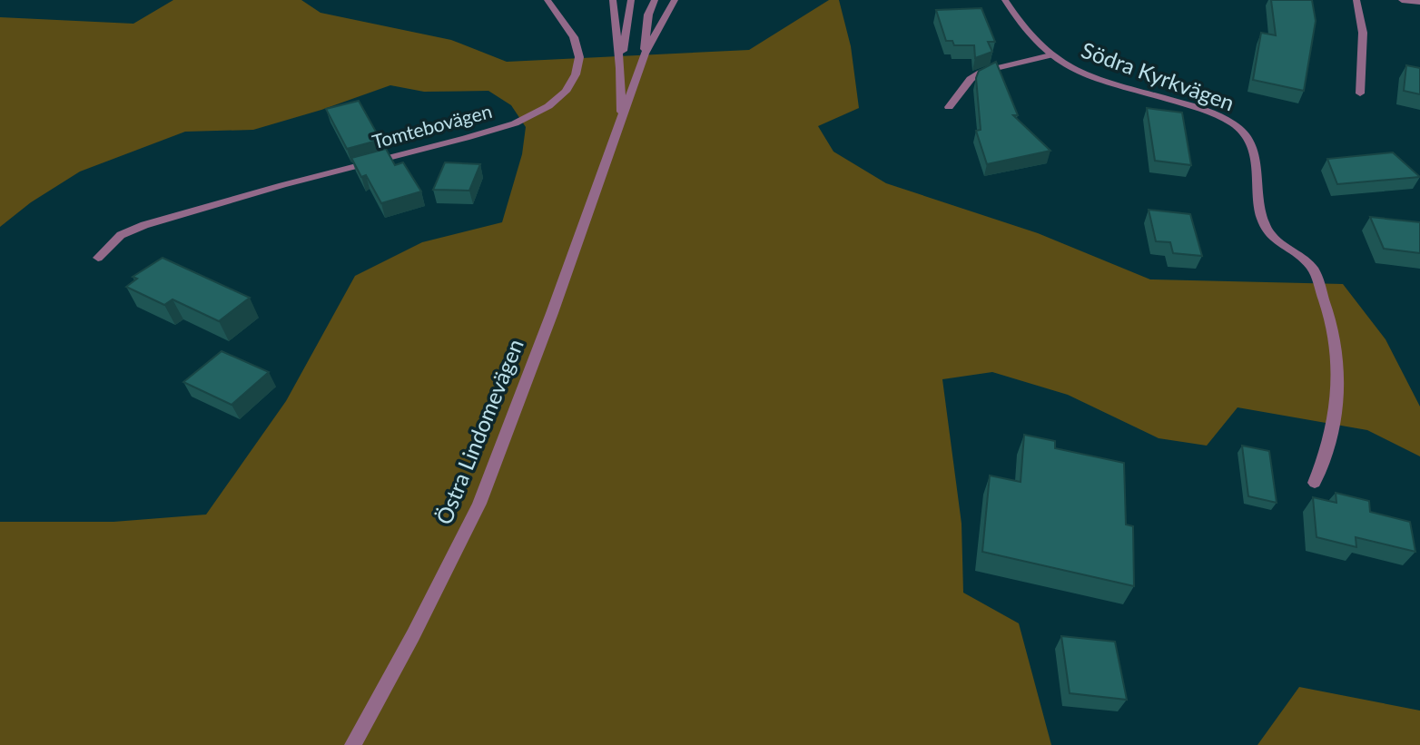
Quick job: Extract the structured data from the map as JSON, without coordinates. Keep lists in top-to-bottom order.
{
  "streets": {
    "street": ["Södra Kyrkvägen", "Tomtebovägen", "Östra Lindomevägen"]
  }
}
